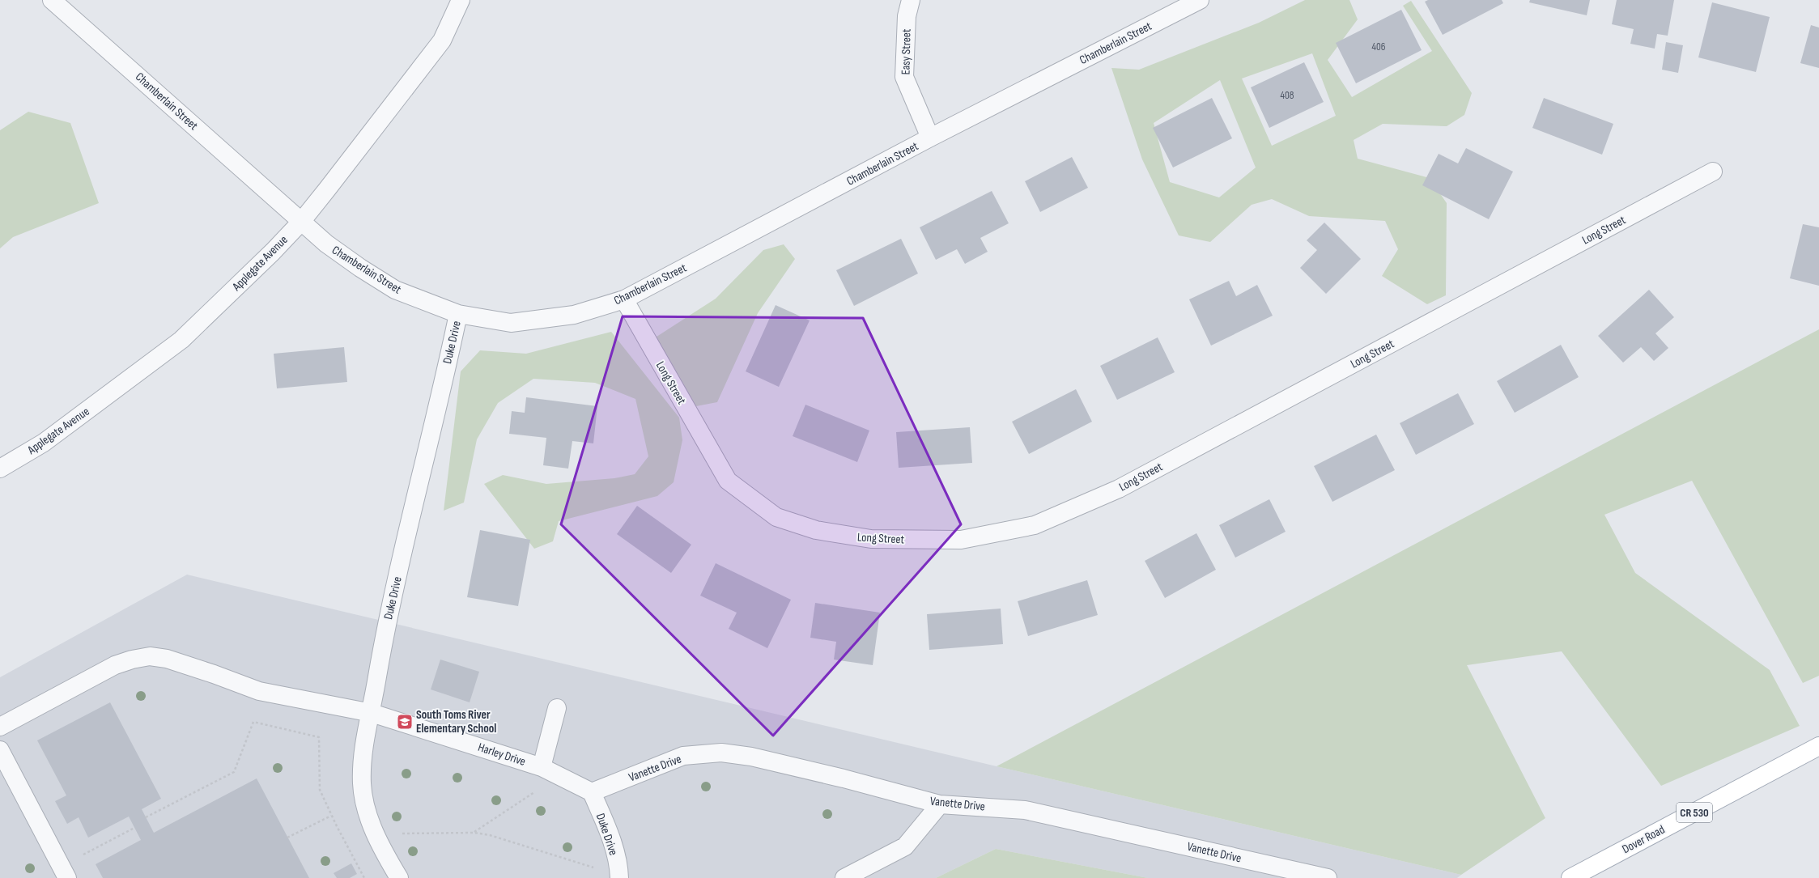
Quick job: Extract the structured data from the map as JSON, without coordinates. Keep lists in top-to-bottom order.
{
  "streets": {
    "main road": ["CR 530", "Dover Road"],
    "street": [
      "Chamberlain Street",
      "Easy Street",
      "Long Street",
      "Applegate Avenue",
      "Duke Drive",
      "Harley Drive",
      "Vanette Drive"
    ]
  },
  "crossings": [
    ["Chamberlain Street", "Easy Street"],
    ["Chamberlain Street", "Long Street"],
    ["Chamberlain Street", "Applegate Avenue"],
    ["Chamberlain Street", "Duke Drive"],
    ["Duke Drive", "Harley Drive"],
    ["Duke Drive", "Vanette Drive"],
    ["Harley Drive", "Vanette Drive"]
  ],
  "places": {
    "school or university": ["South Toms River Elementary School"]
  },
  "house_numbers": ["406", "408"]
}
